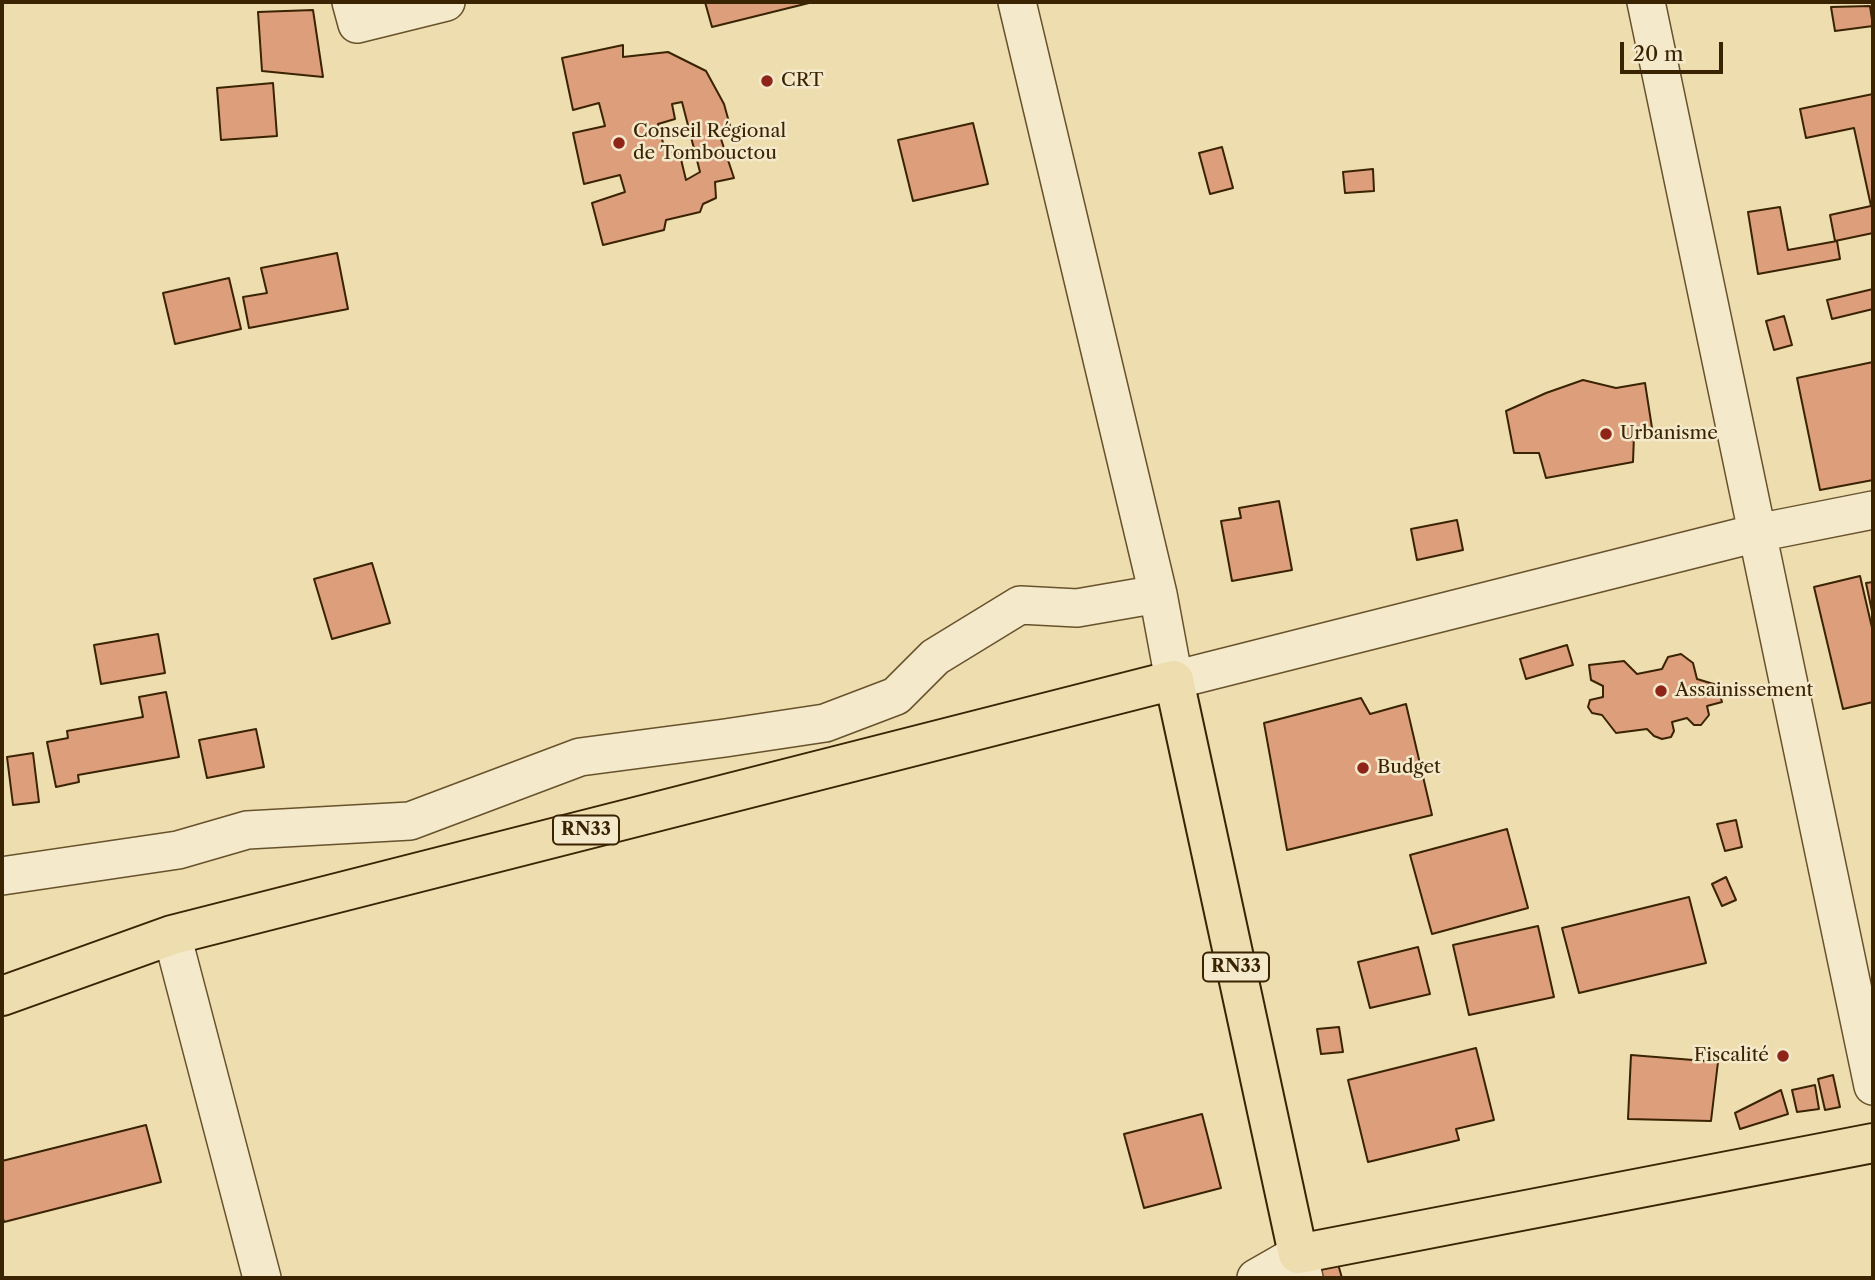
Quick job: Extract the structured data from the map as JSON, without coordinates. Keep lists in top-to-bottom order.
{
  "streets": {
    "main road": ["RN33"]
  },
  "places": [
    "CRT",
    "Conseil Régional de Tombouctou",
    "Urbanisme",
    "Assainissement",
    "Budget",
    "Fiscalité"
  ],
  "scale_bar": "20 m"
}
